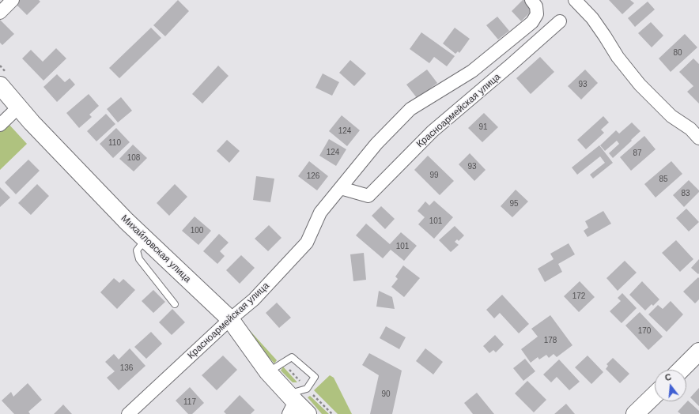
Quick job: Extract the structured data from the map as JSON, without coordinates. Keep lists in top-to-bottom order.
{
  "streets": {
    "main road": ["Михайловская улица"],
    "street": ["Красноармейская улица"]
  },
  "crossings": [
    ["Красноармейская улица", "Михайловская улица"]
  ],
  "house_numbers": [
    "80",
    "93",
    "91",
    "124",
    "110",
    "124",
    "87",
    "108",
    "93",
    "99",
    "126",
    "85",
    "83",
    "95",
    "101",
    "100",
    "101",
    "172",
    "170",
    "178",
    "136",
    "90",
    "117"
  ],
  "north": "top"
}
